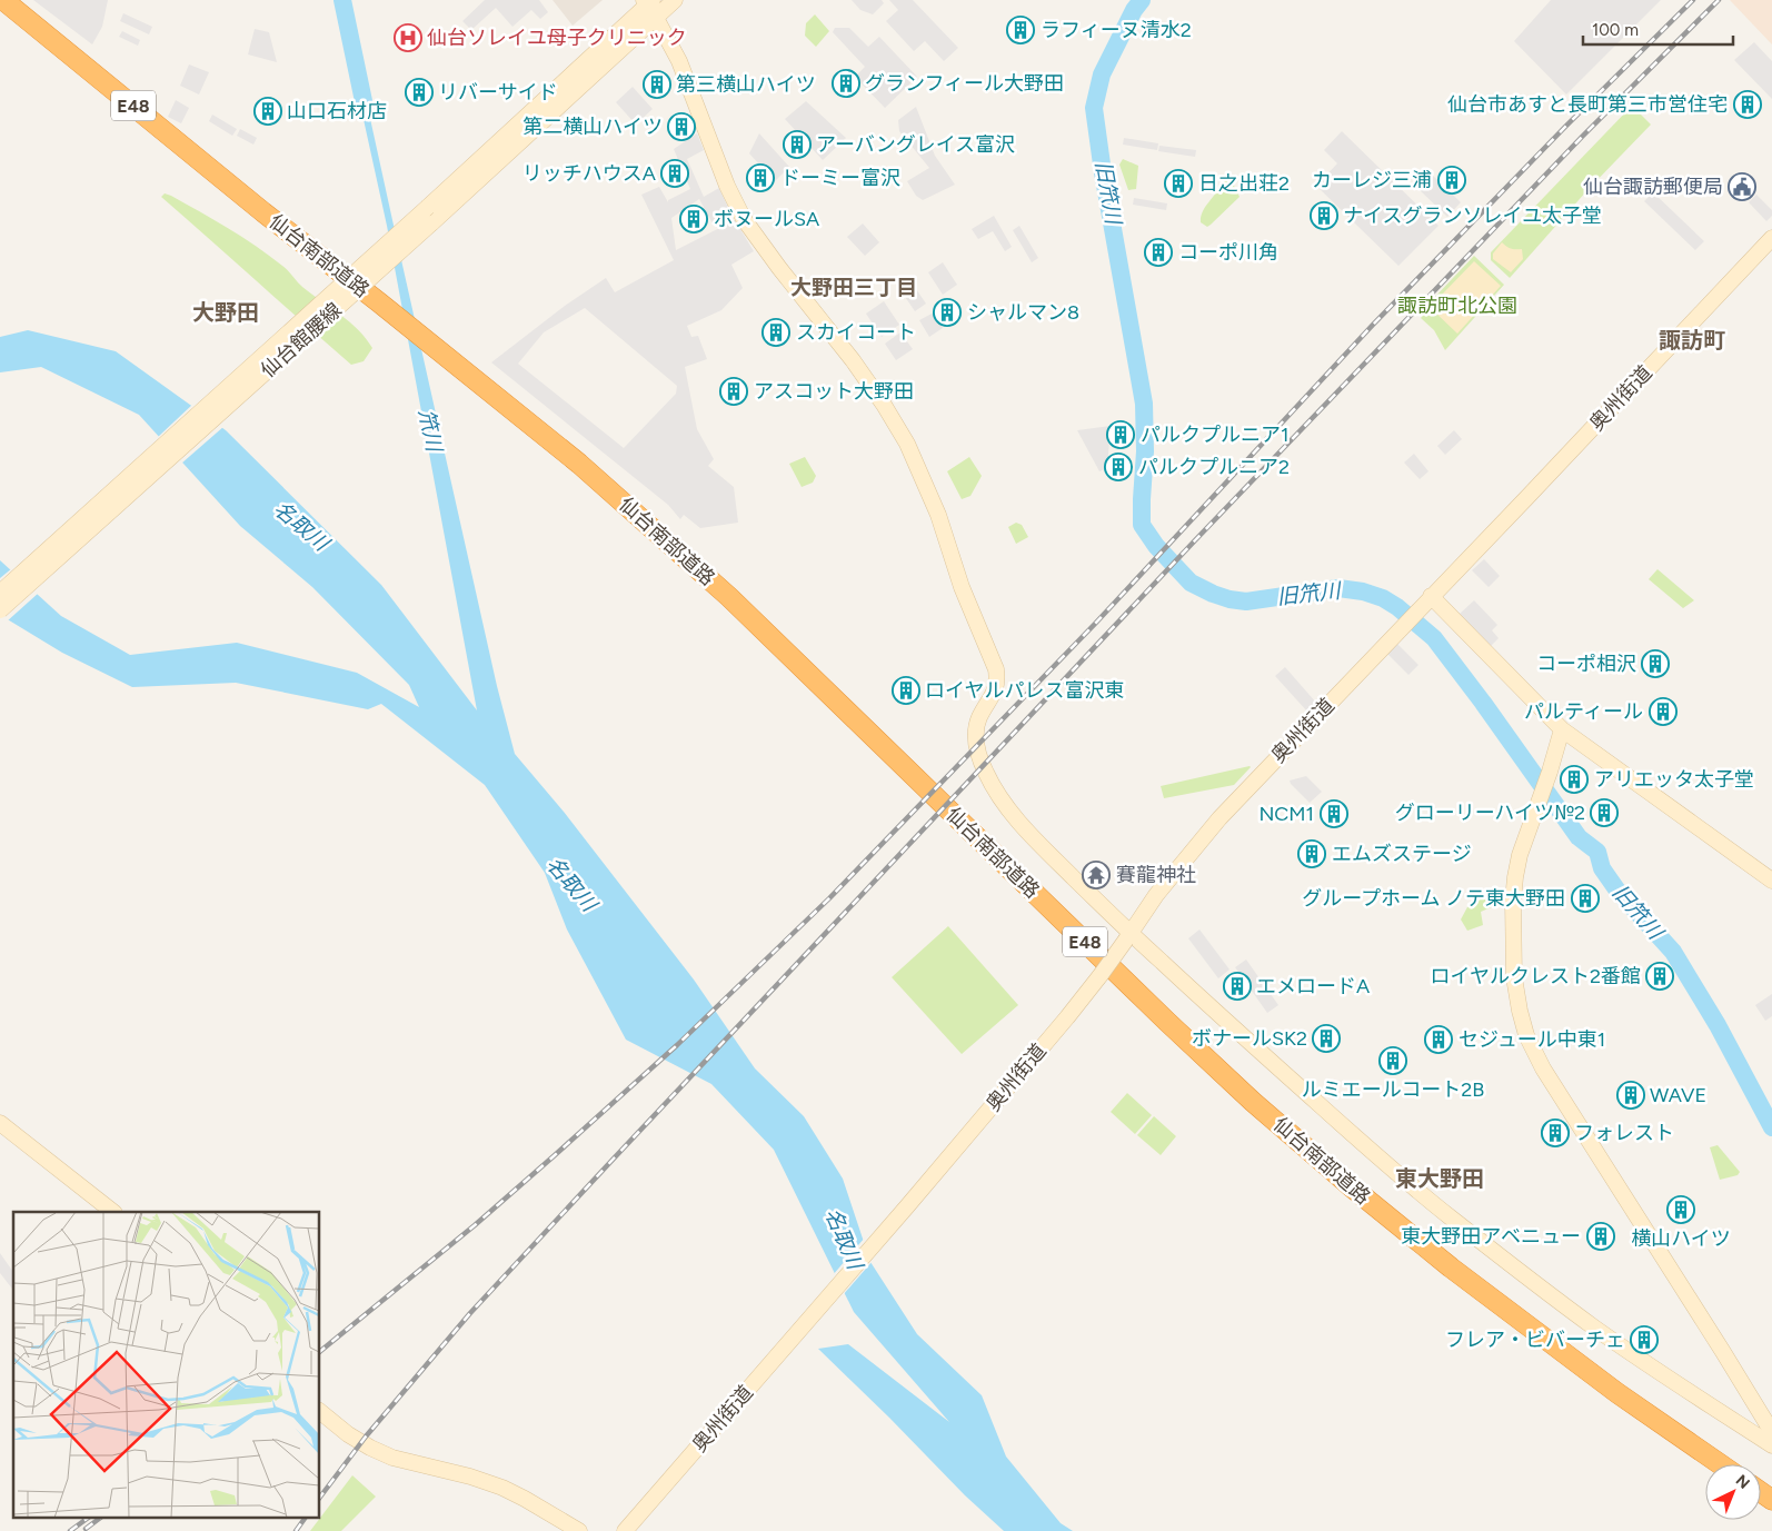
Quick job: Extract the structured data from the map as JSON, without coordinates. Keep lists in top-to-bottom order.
{
  "streets": {
    "highway": ["E48", "仙台南部道路"],
    "street": ["仙台館腰線", "奥州街道"]
  },
  "districts": [
    "大野田三丁目",
    "大野田",
    "諏訪町",
    "東大野田"
  ],
  "water": ["旧笊川", "笊川", "名取川"],
  "parks": ["諏訪町北公園"],
  "places": {
    "building": [
      "ラフィーヌ清水2",
      "グランフィール大野田",
      "第三横山ハイツ",
      "リバーサイド",
      "仙台市あすと長町第三市営住宅",
      "山口石材店",
      "第二横山ハイツ",
      "アーバングレイス富沢",
      "リッチハウスA",
      "ドーミー富沢",
      "カーレジ三浦",
      "日之出荘2",
      "ナイスグランソレイユ太子堂",
      "ボヌールSA",
      "コーポ川角",
      "シャルマン8",
      "スカイコート",
      "アスコット大野田",
      "パルクプルニア1",
      "パルクプルニア2",
      "コーポ相沢",
      "ロイヤルパレス富沢東",
      "パルティール",
      "アリエッタ太子堂",
      "グローリーハイツ№2",
      "NCM1",
      "エムズステージ",
      "グループホーム ノテ東大野田",
      "ロイヤルクレスト2番館",
      "エメロードA",
      "ボナールSK2",
      "セジュール中東1",
      "ルミエールコート2B",
      "WAVE",
      "フォレスト",
      "横山ハイツ",
      "東大野田アベニュー",
      "フレア・ビバーチェ"
    ],
    "hospital": ["仙台ソレイユ母子クリニック"],
    "public building": ["仙台諏訪郵便局"],
    "temple": ["賽龍神社"]
  },
  "scale_bar": "100 m",
  "north": "top right"
}
